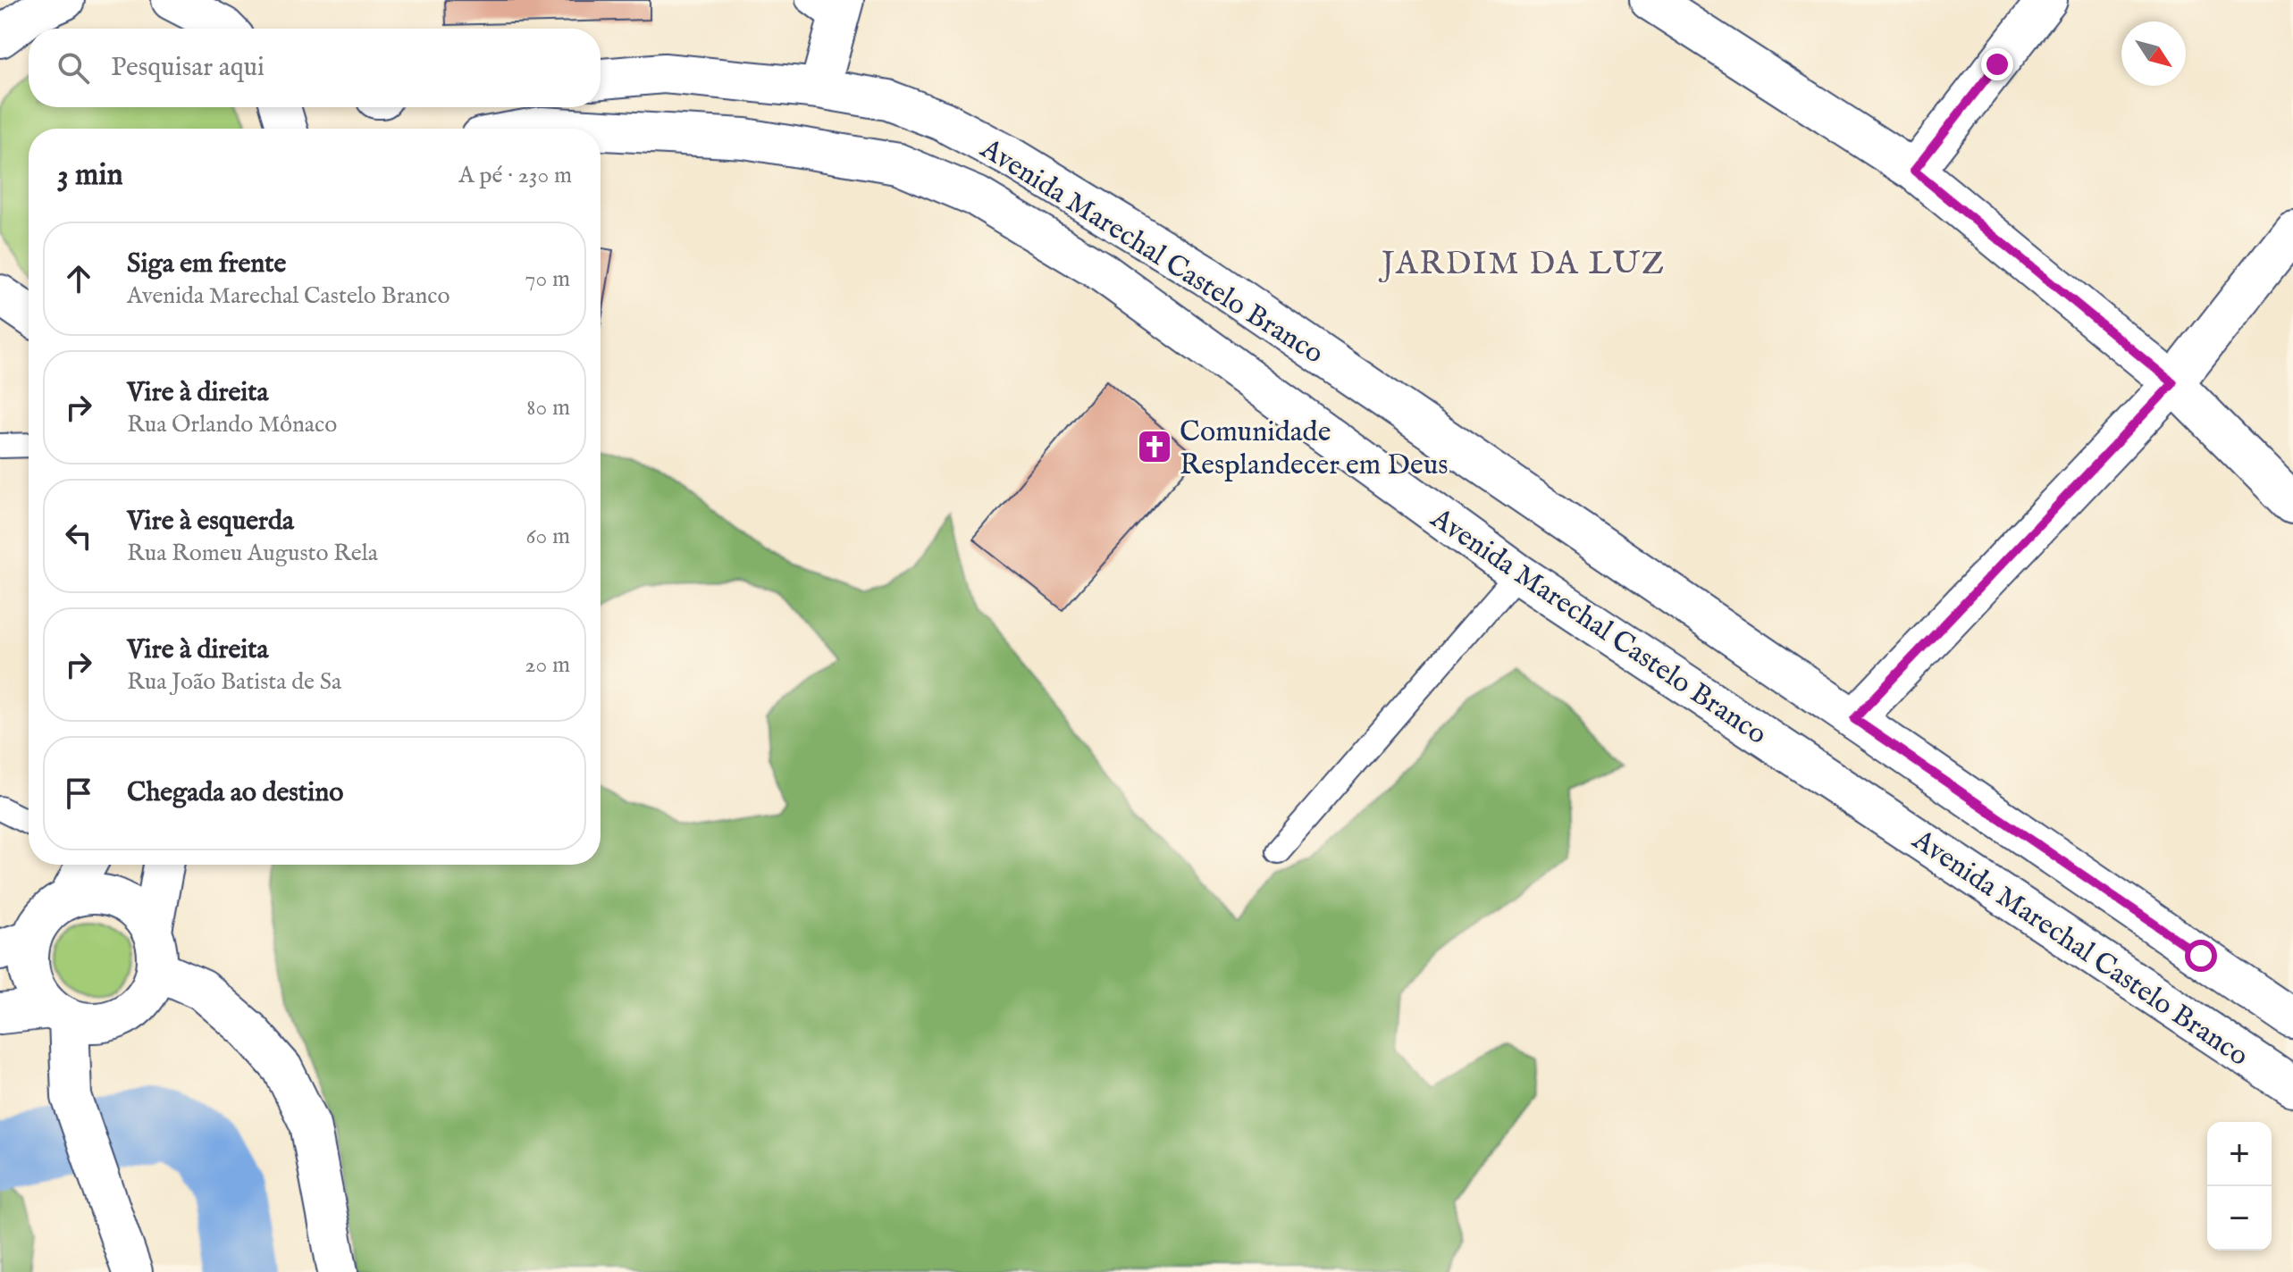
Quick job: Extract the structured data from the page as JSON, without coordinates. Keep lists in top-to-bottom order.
{
  "streets": {
    "main road": ["Avenida Marechal Castelo Branco"]
  },
  "districts": ["JARDIM DA LUZ"],
  "places": {
    "church": ["Comunidade Resplandecer em Deus"]
  },
  "north": "bottom right",
  "page": {
    "search": "Pesquisar aqui",
    "heading": ["3 min", "A pé · 230 m"],
    "list": [
      ["Siga em frente", "Avenida Marechal Castelo Branco", "70 m"],
      ["Vire à direita", "Rua Orlando Mônaco", "80 m"],
      ["Vire à esquerda", "Rua Romeu Augusto Rela", "60 m"],
      ["Vire à direita", "Rua João Batista de Sa", "20 m"],
      "Chegada ao destino"
    ],
    "map_buttons": ["+", "−"]
  }
}
